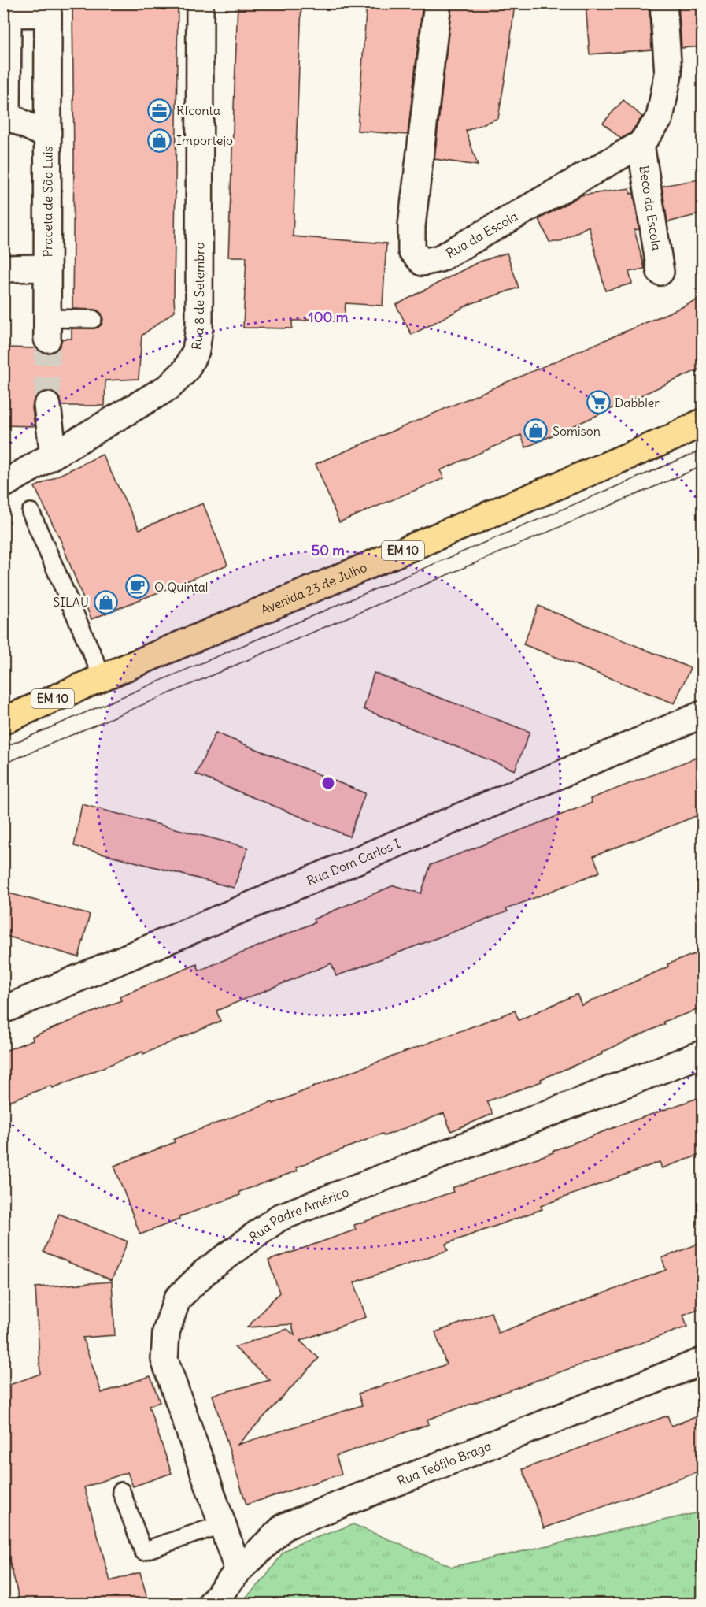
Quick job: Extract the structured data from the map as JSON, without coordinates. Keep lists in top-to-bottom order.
{
  "streets": {
    "main road": ["EM 10", "Avenida 23 de Julho"],
    "street": [
      "Praceta de São Luís",
      "Beco da Escola",
      "Rua da Escola",
      "Rua 8 de Setembro",
      "Rua Dom Carlos I",
      "Rua Padre Américo",
      "Rua Teófilo Braga"
    ]
  },
  "crossings": [
    ["Beco da Escola", "Rua da Escola"],
    ["Rua Padre Américo", "Rua Teófilo Braga"]
  ],
  "places": {
    "office": ["Rfconta"],
    "shop": ["Importejo", "Somison", "SILAU"],
    "supermarket": ["Dabbler"],
    "cafe": ["O Quintal"]
  },
  "rings": ["100 m", "50 m"]
}
